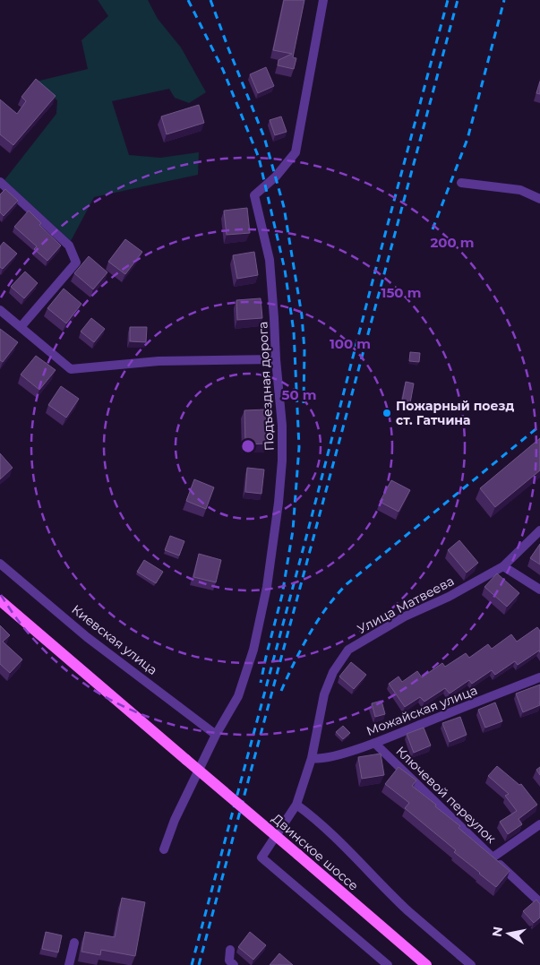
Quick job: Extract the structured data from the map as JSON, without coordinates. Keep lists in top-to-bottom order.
{
  "streets": {
    "main road": ["Двинское шоссе"],
    "street": [
      "Подъездная дорога",
      "Улица Матвеева",
      "Киевская улица",
      "Можайская улица",
      "Ключевой переулок"
    ]
  },
  "crossings": [
    ["Подъездная дорога", "Киевская улица"],
    ["Улица Матвеева", "Можайская улица"],
    ["Улица Матвеева", "Двинское шоссе"],
    ["Можайская улица", "Ключевой переулок"]
  ],
  "places": ["Пожарный поезд ст. Гатчина"],
  "north": "left",
  "rings": [
    "200 m",
    "150 m",
    "100 m",
    "50 m"
  ]
}
